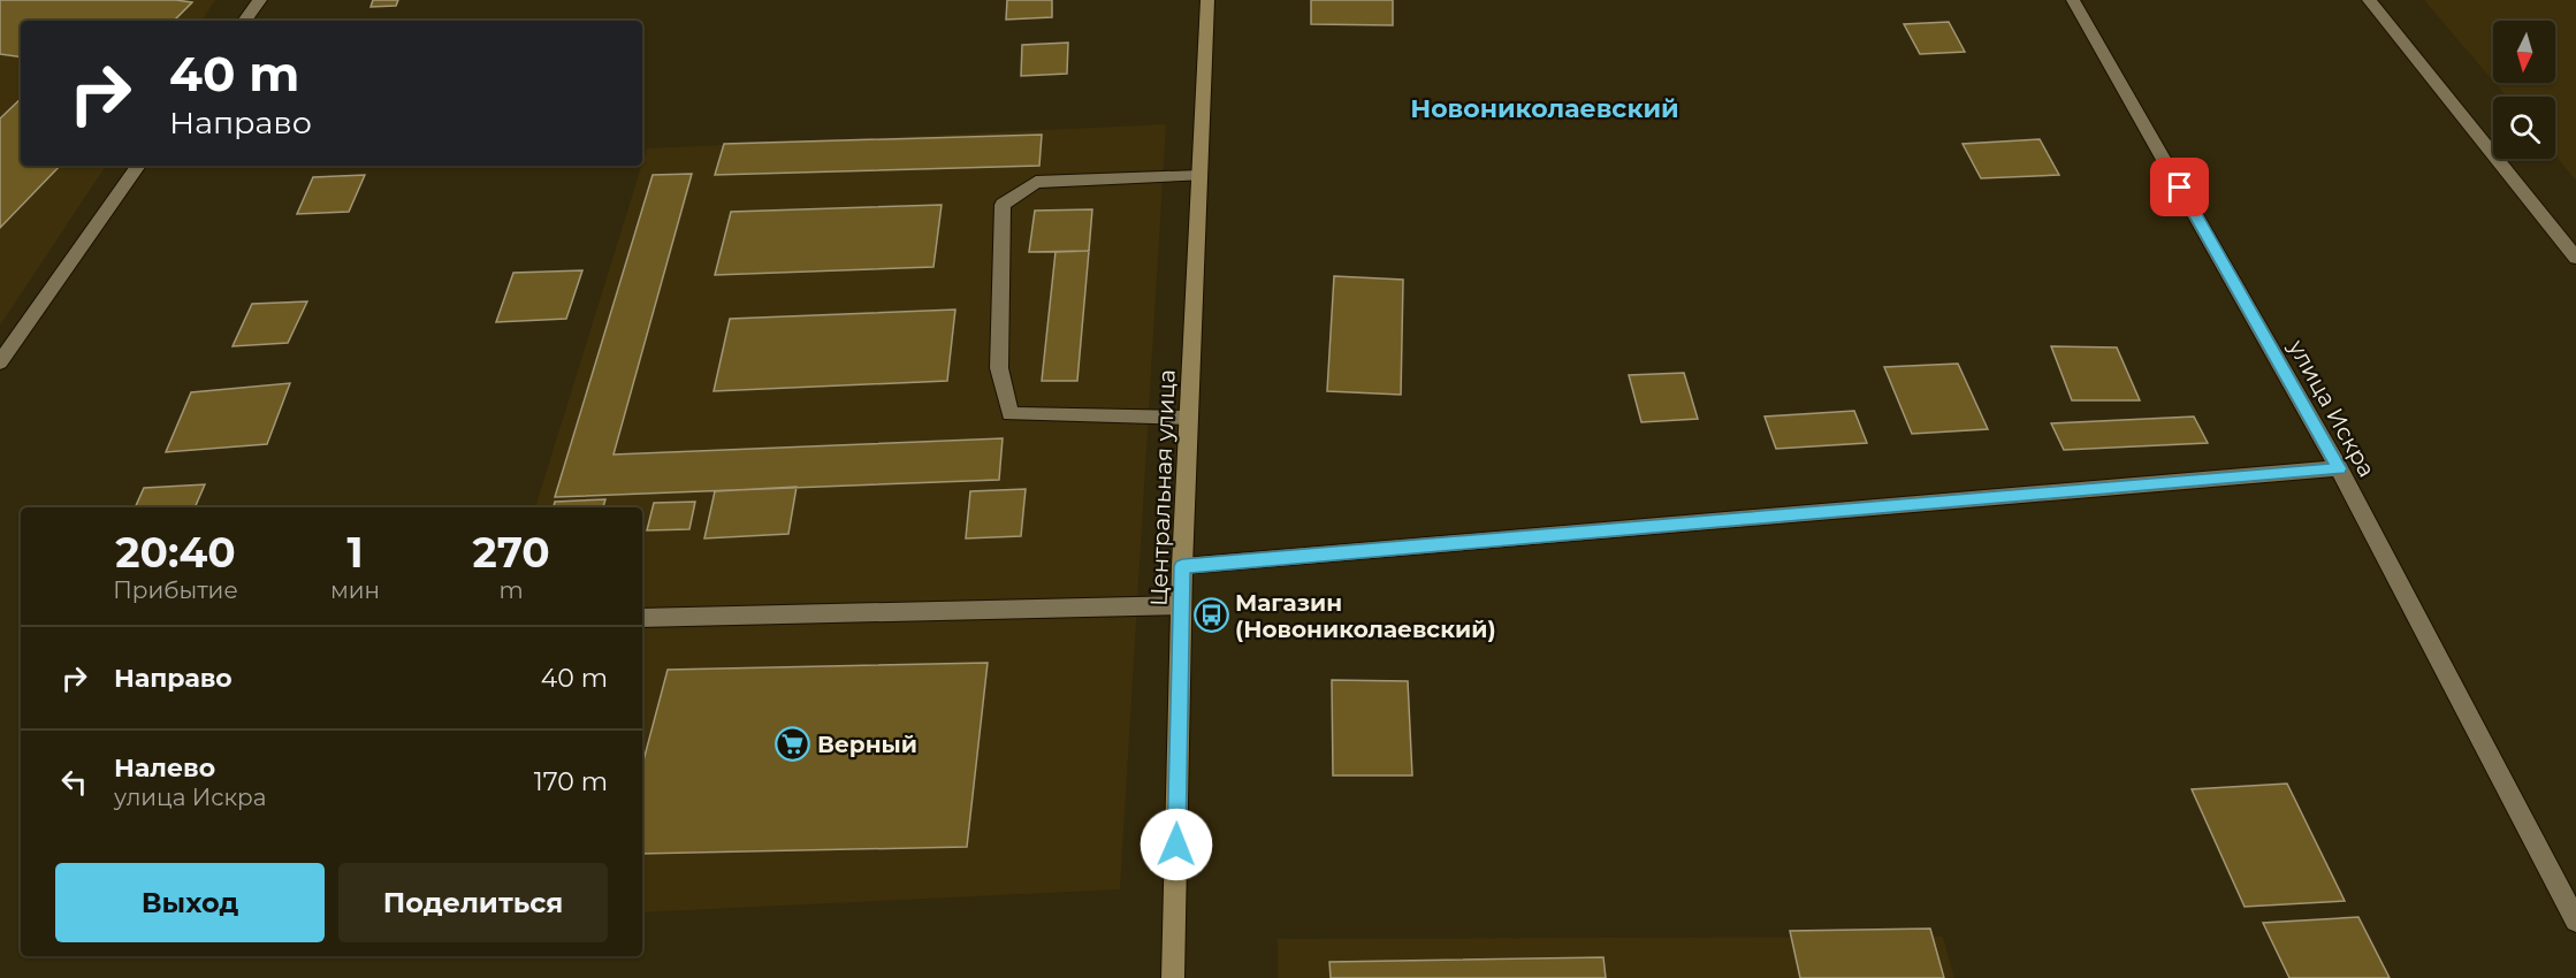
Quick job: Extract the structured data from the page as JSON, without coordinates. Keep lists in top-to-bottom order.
{
  "streets": {
    "main road": ["Центральная улица"],
    "street": ["улица Искра"]
  },
  "districts": ["Новониколаевский"],
  "places": {
    "bus stop": ["Магазин (Новониколаевский)"],
    "supermarket": ["Верный"]
  },
  "north": "bottom",
  "page": {
    "turn": ["40 m", "Направо"],
    "eta": [
      "20:40",
      "Прибытие",
      "1",
      "мин",
      "270",
      "m"
    ],
    "list": [
      {
        "name": "Направо",
        "value": "40 m"
      },
      {
        "name": "Налево",
        "note": "улица Искра",
        "value": "170 m"
      }
    ],
    "buttons": ["Выход", "Поделиться"]
  }
}
